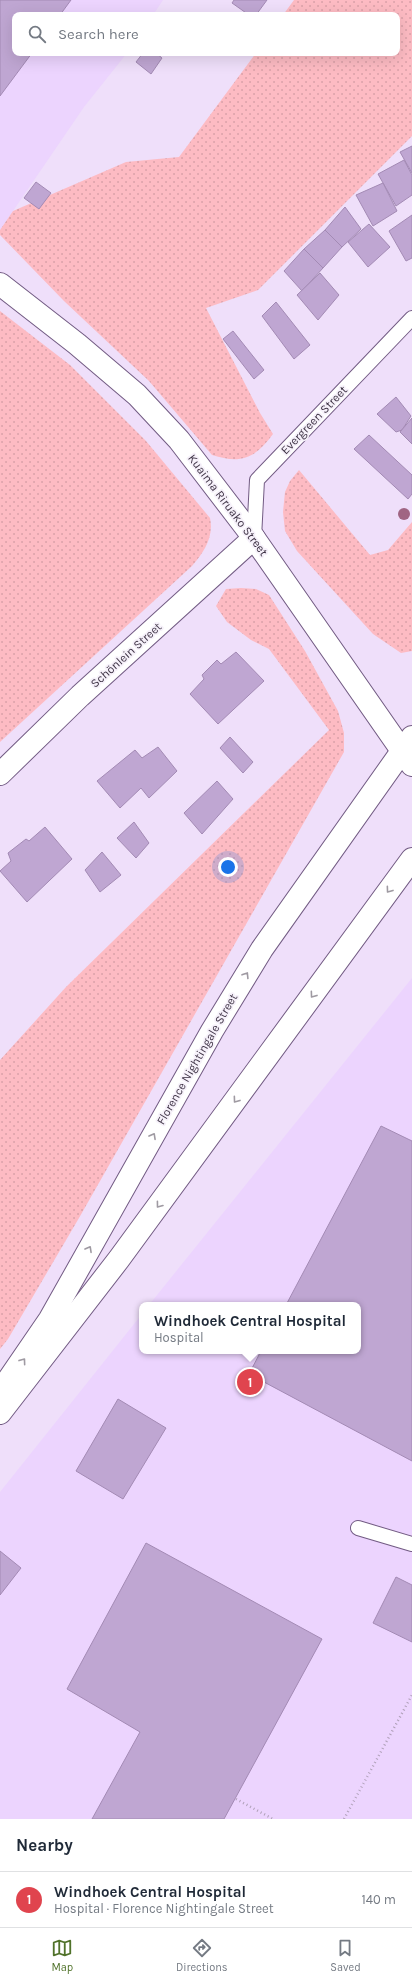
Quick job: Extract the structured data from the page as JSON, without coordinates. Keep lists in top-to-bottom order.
{
  "streets": {
    "main road": ["Kuaima Riruako Street", "Schönlein Street", "Florence Nightingale Street"],
    "lane": ["Evergreen Street"]
  },
  "crossings": [
    ["Evergreen Street", "Kuaima Riruako Street"],
    ["Evergreen Street", "Schönlein Street"],
    ["Kuaima Riruako Street", "Schönlein Street"],
    ["Kuaima Riruako Street", "Florence Nightingale Street"]
  ],
  "page": {
    "search": "Search here",
    "popup": ["Windhoek Central Hospital", "Hospital"],
    "pins": "1",
    "heading": "Nearby",
    "list": [
      {
        "mark": "1",
        "name": "Windhoek Central Hospital",
        "note": "Hospital · Florence Nightingale Street",
        "value": "140 m"
      }
    ],
    "nav": ["Map", "Directions", "Saved"]
  }
}
